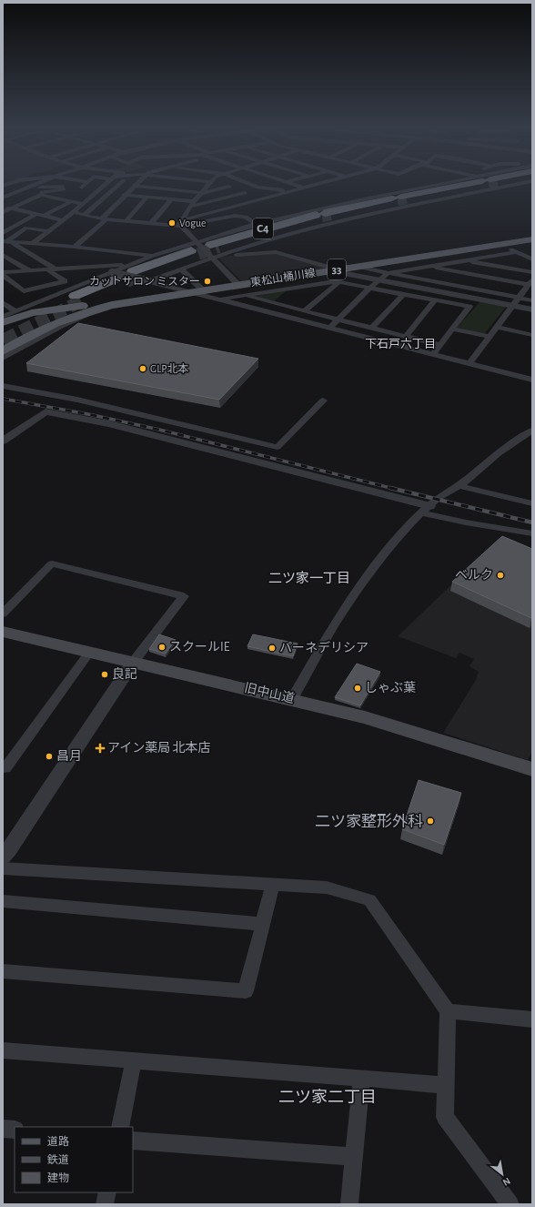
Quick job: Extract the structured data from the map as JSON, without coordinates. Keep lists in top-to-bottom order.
{
  "streets": {
    "highway": ["C4"],
    "main road": ["33", "東松山桶川線", "旧中山道"]
  },
  "districts": ["下石戸六丁目", "二ツ家一丁目", "二ツ家二丁目"],
  "places": {
    "other": [
      "Vogue",
      "カットサロン ミスター",
      "GLP北本",
      "ベルク",
      "スクールIE",
      "パーネデリシア",
      "良記",
      "しゃぶ葉",
      "昌月",
      "二ツ家整形外科"
    ],
    "health": ["アイン薬局 北本店"]
  },
  "legend": ["道路", "鉄道", "建物"],
  "north": "bottom right"
}
